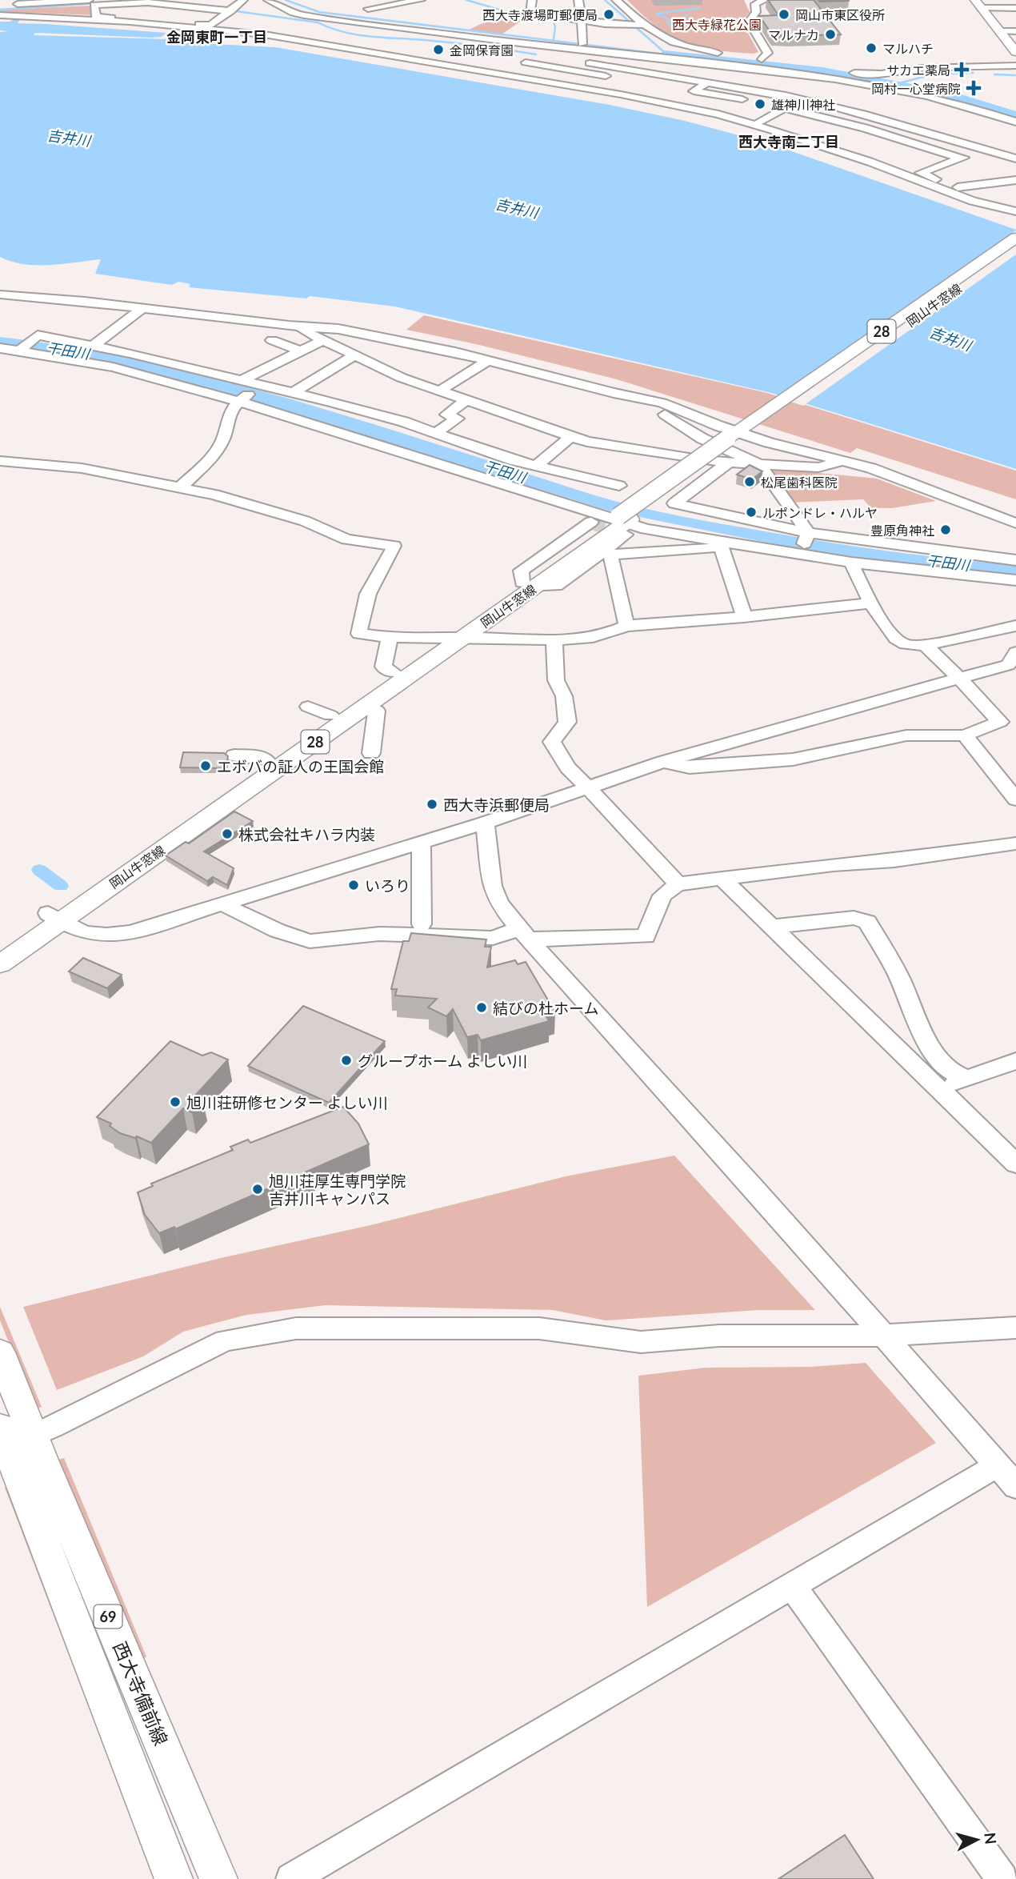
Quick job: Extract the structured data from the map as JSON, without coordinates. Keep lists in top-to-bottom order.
{
  "streets": {
    "main road": [
      "岡山牛窓線",
      "28",
      "69",
      "西大寺備前線"
    ]
  },
  "districts": ["金岡東町一丁目", "西大寺南二丁目"],
  "water": ["吉井川", "干田川"],
  "parks": ["西大寺緑花公園"],
  "places": {
    "other": [
      "西大寺渡場町郵便局",
      "岡山市東区役所",
      "マルナカ",
      "マルハチ",
      "金岡保育園",
      "雄神川神社",
      "松尾歯科医院",
      "ルポンドレ・ハルヤ",
      "豊原角神社",
      "エボバの証人の王国会館",
      "西大寺浜郵便局",
      "株式会社キハラ内装",
      "いろり",
      "結びの杜ホーム",
      "グループホーム よしい川",
      "旭川荘研修センター よしい川",
      "旭川荘厚生専門学院 吉井川キャンパス"
    ],
    "health": ["サカエ薬局", "岡村一心堂病院"]
  },
  "north": "right"
}
